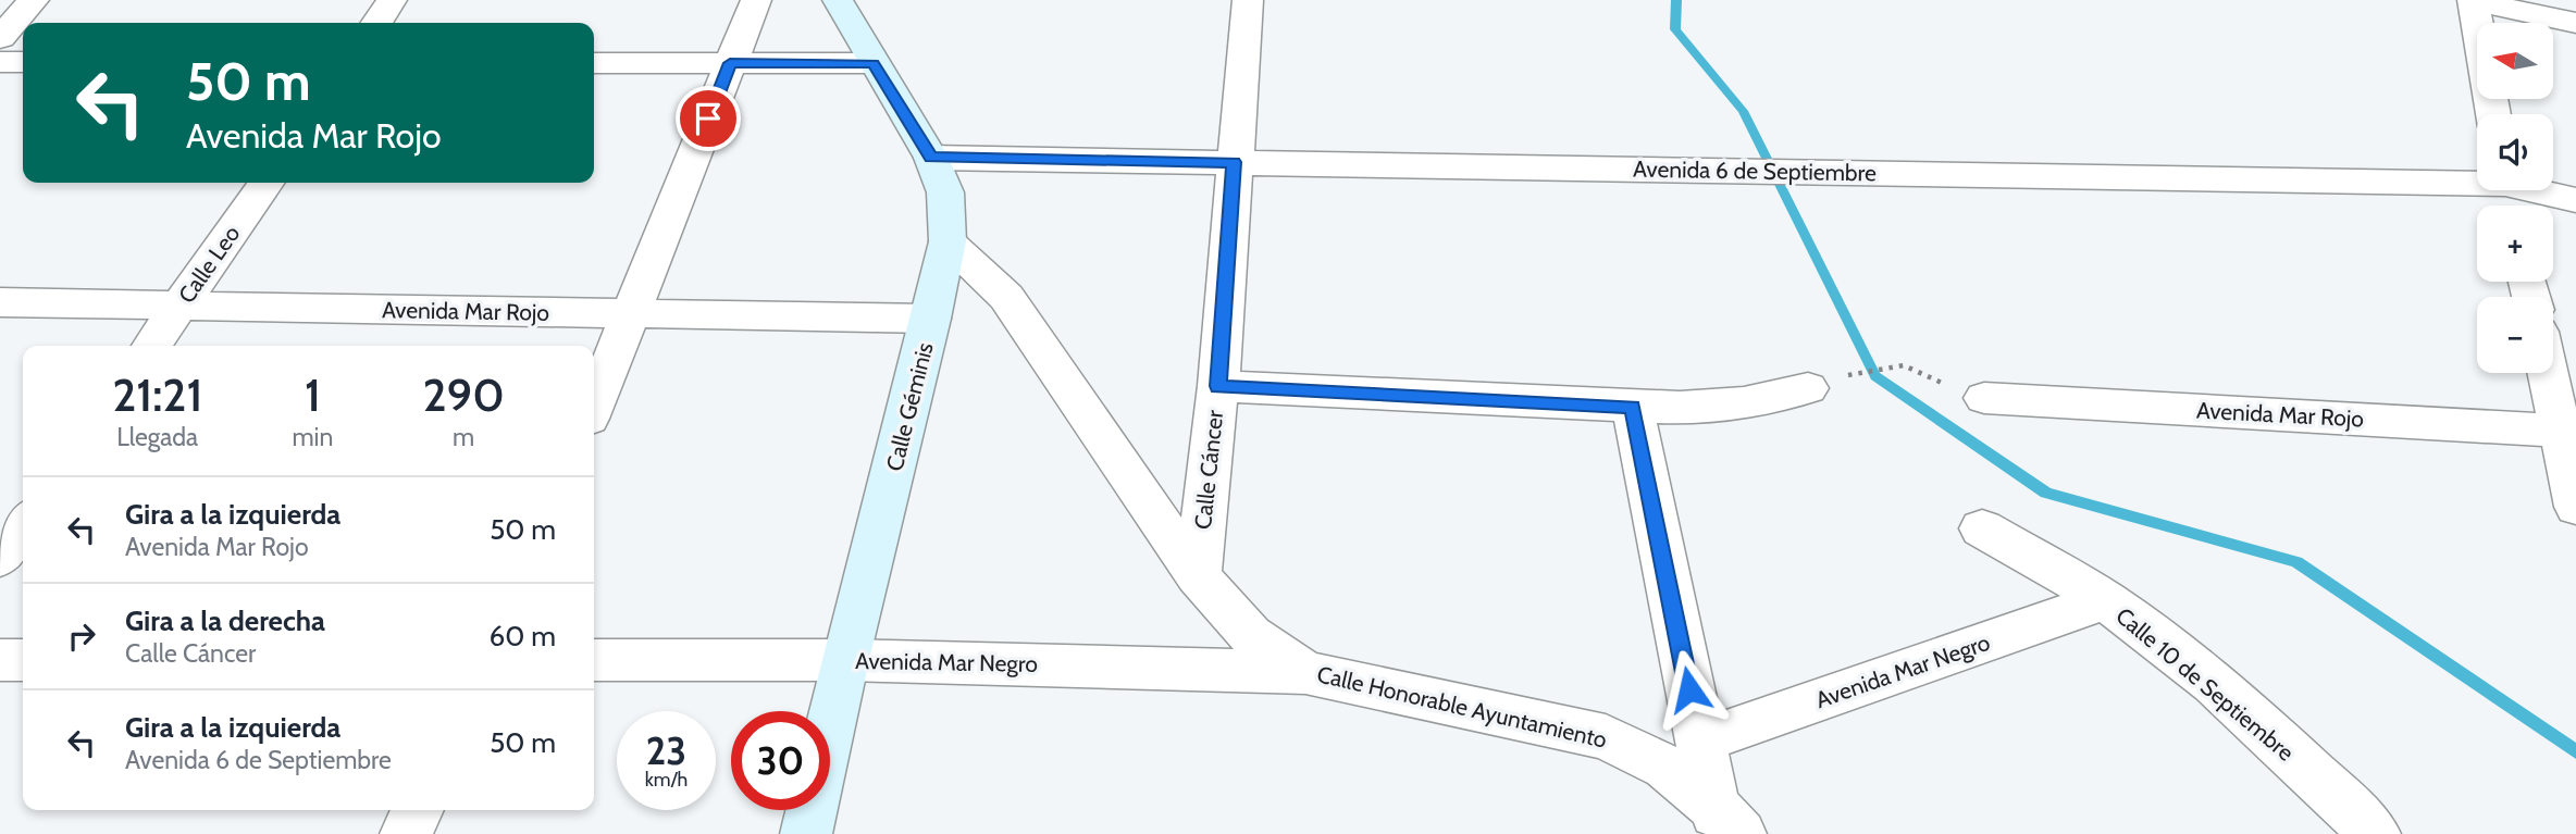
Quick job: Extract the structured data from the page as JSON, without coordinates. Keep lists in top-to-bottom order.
{
  "streets": {
    "street": [
      "Avenida 6 de Septiembre",
      "Calle Leo",
      "Avenida Mar Rojo",
      "Calle Géminis",
      "Calle Cáncer",
      "Avenida Mar Negro",
      "Calle 10 de Septiembre",
      "Calle Honorable Ayuntamiento"
    ]
  },
  "crossings": [
    ["Avenida 6 de Septiembre", "Calle Géminis"],
    ["Avenida 6 de Septiembre", "Calle Cáncer"],
    ["Calle Leo", "Avenida Mar Rojo"],
    ["Avenida Mar Rojo", "Calle Géminis"],
    ["Calle Géminis", "Avenida Mar Negro"],
    ["Calle Géminis", "Calle Honorable Ayuntamiento"],
    ["Calle Cáncer", "Calle Honorable Ayuntamiento"],
    ["Avenida Mar Negro", "Calle 10 de Septiembre"],
    ["Avenida Mar Negro", "Calle Honorable Ayuntamiento"]
  ],
  "north": "left",
  "page": {
    "map_buttons": ["+", "−"],
    "turn": ["50 m", "Avenida Mar Rojo"],
    "eta": [
      "21:21",
      "Llegada",
      "1",
      "min",
      "290",
      "m"
    ],
    "list": [
      {
        "name": "Gira a la izquierda",
        "note": "Avenida Mar Rojo",
        "value": "50 m"
      },
      {
        "name": "Gira a la derecha",
        "note": "Calle Cáncer",
        "value": "60 m"
      },
      {
        "name": "Gira a la izquierda",
        "note": "Avenida 6 de Septiembre",
        "value": "50 m"
      }
    ],
    "speed": "23 km/h",
    "limit": "30"
  }
}
